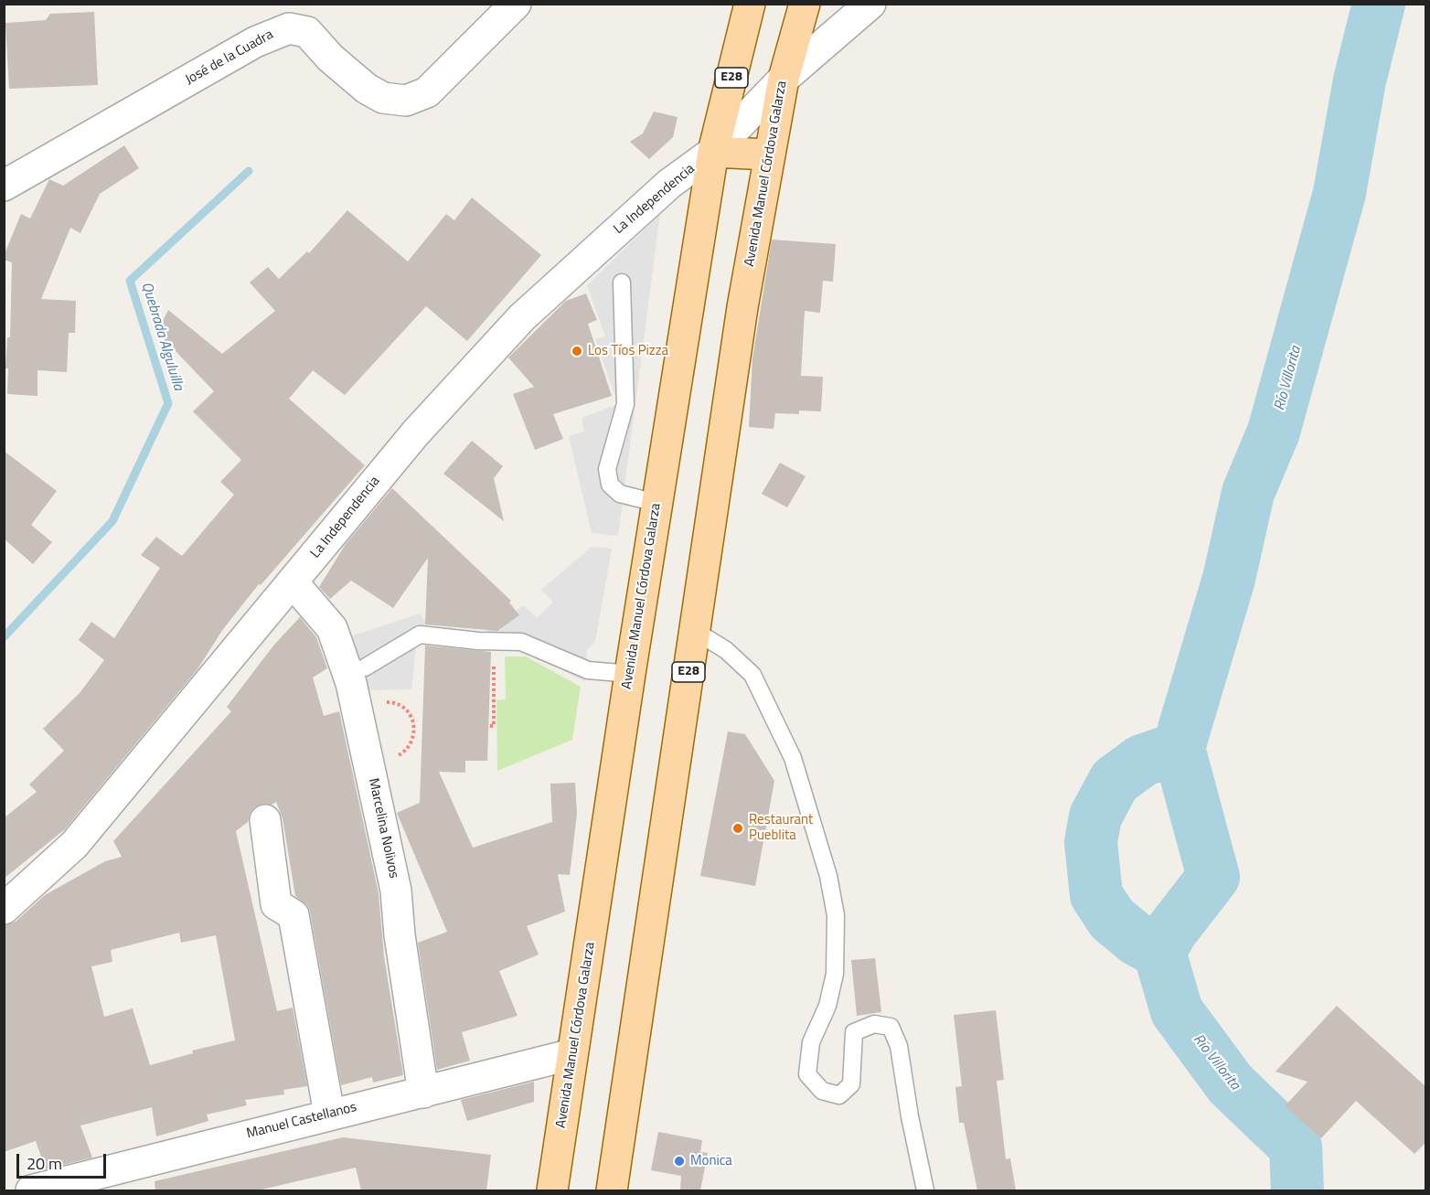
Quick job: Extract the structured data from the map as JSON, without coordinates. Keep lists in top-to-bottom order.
{
  "streets": {
    "main road": ["E28", "Avenida Manuel Córdova Galarza"],
    "street": [
      "José de la Cuadra",
      "La Independencia",
      "Marcelina Nolivos",
      "Manuel Castellanos"
    ]
  },
  "crossings": [
    ["Avenida Manuel Córdova Galarza", "La Independencia"],
    ["Avenida Manuel Córdova Galarza", "Manuel Castellanos"],
    ["La Independencia", "Marcelina Nolivos"],
    ["Marcelina Nolivos", "Manuel Castellanos"]
  ],
  "water": ["Quebrada Alguluilla", "Río Villorita"],
  "places": ["Los Tíos Pizza", "Restaurant Pueblita", "Monica"],
  "scale_bar": "20 m"
}
